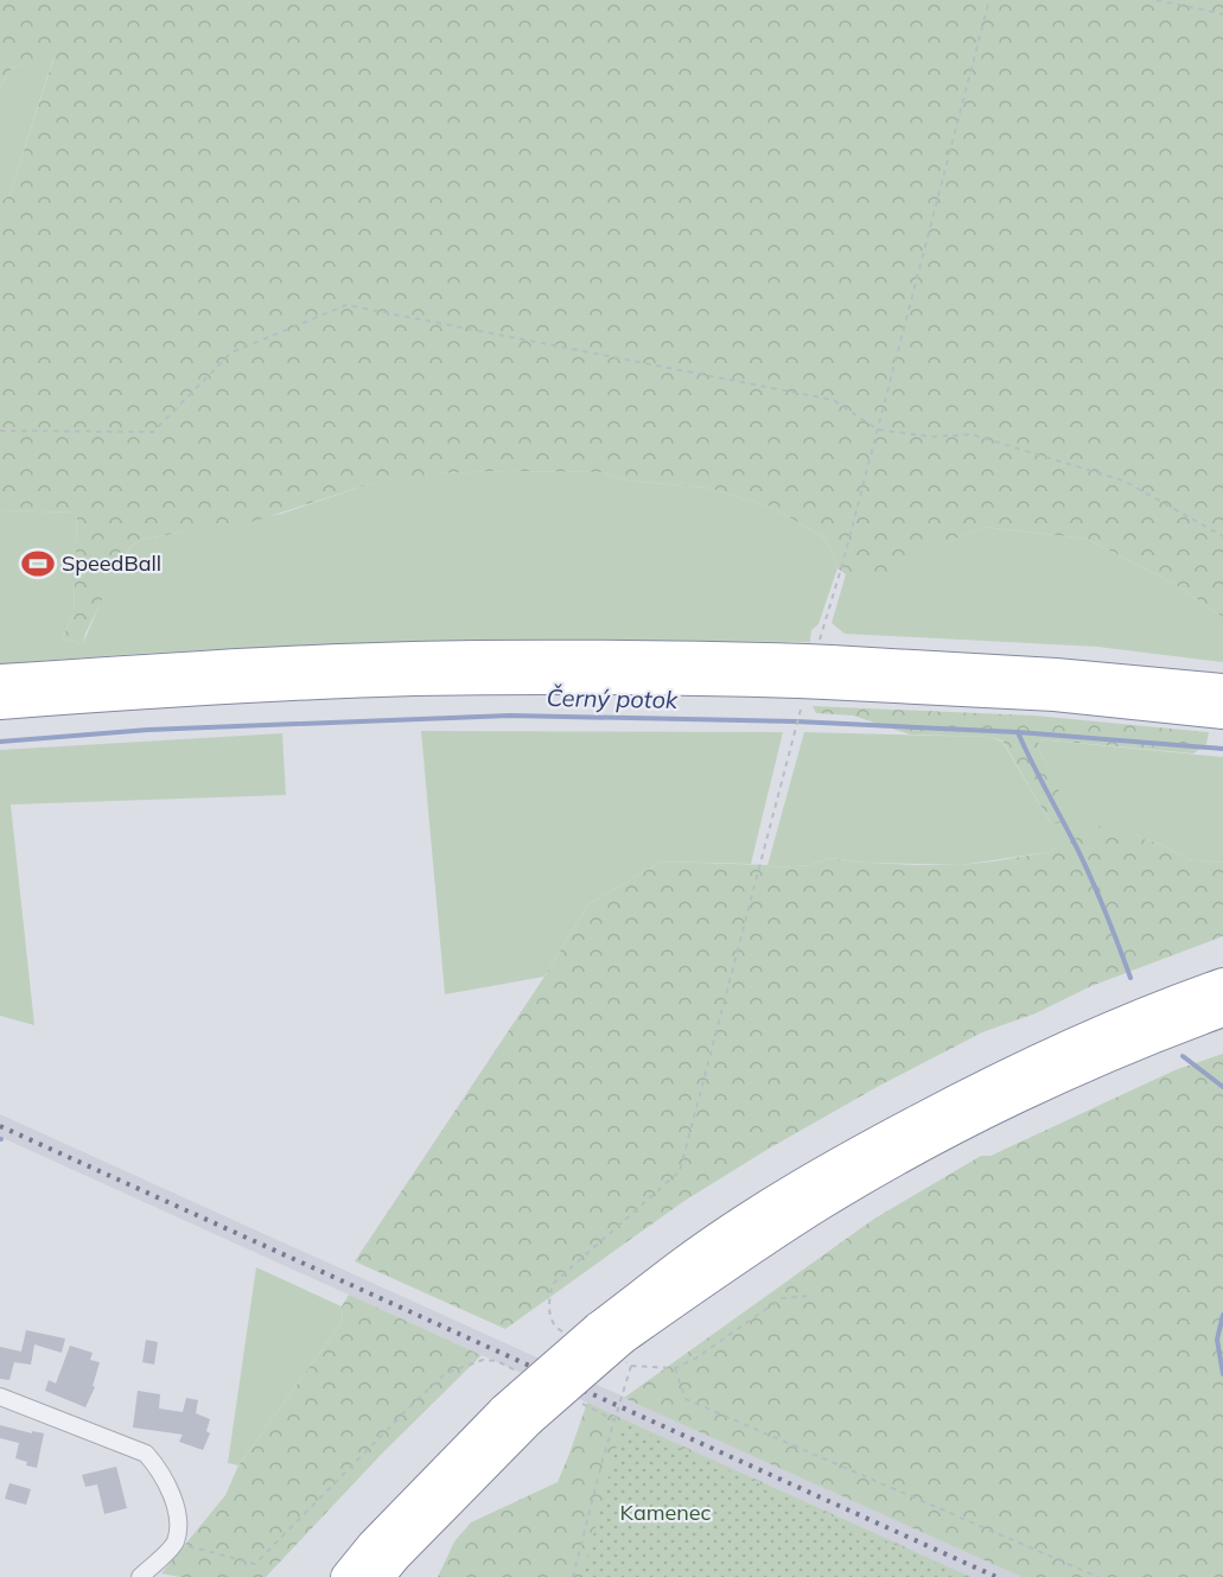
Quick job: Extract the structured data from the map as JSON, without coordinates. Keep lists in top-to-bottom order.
{
  "water": ["Černý potok"],
  "parks": ["Kamenec"],
  "places": {
    "sports": ["SpeedBall"]
  }
}
